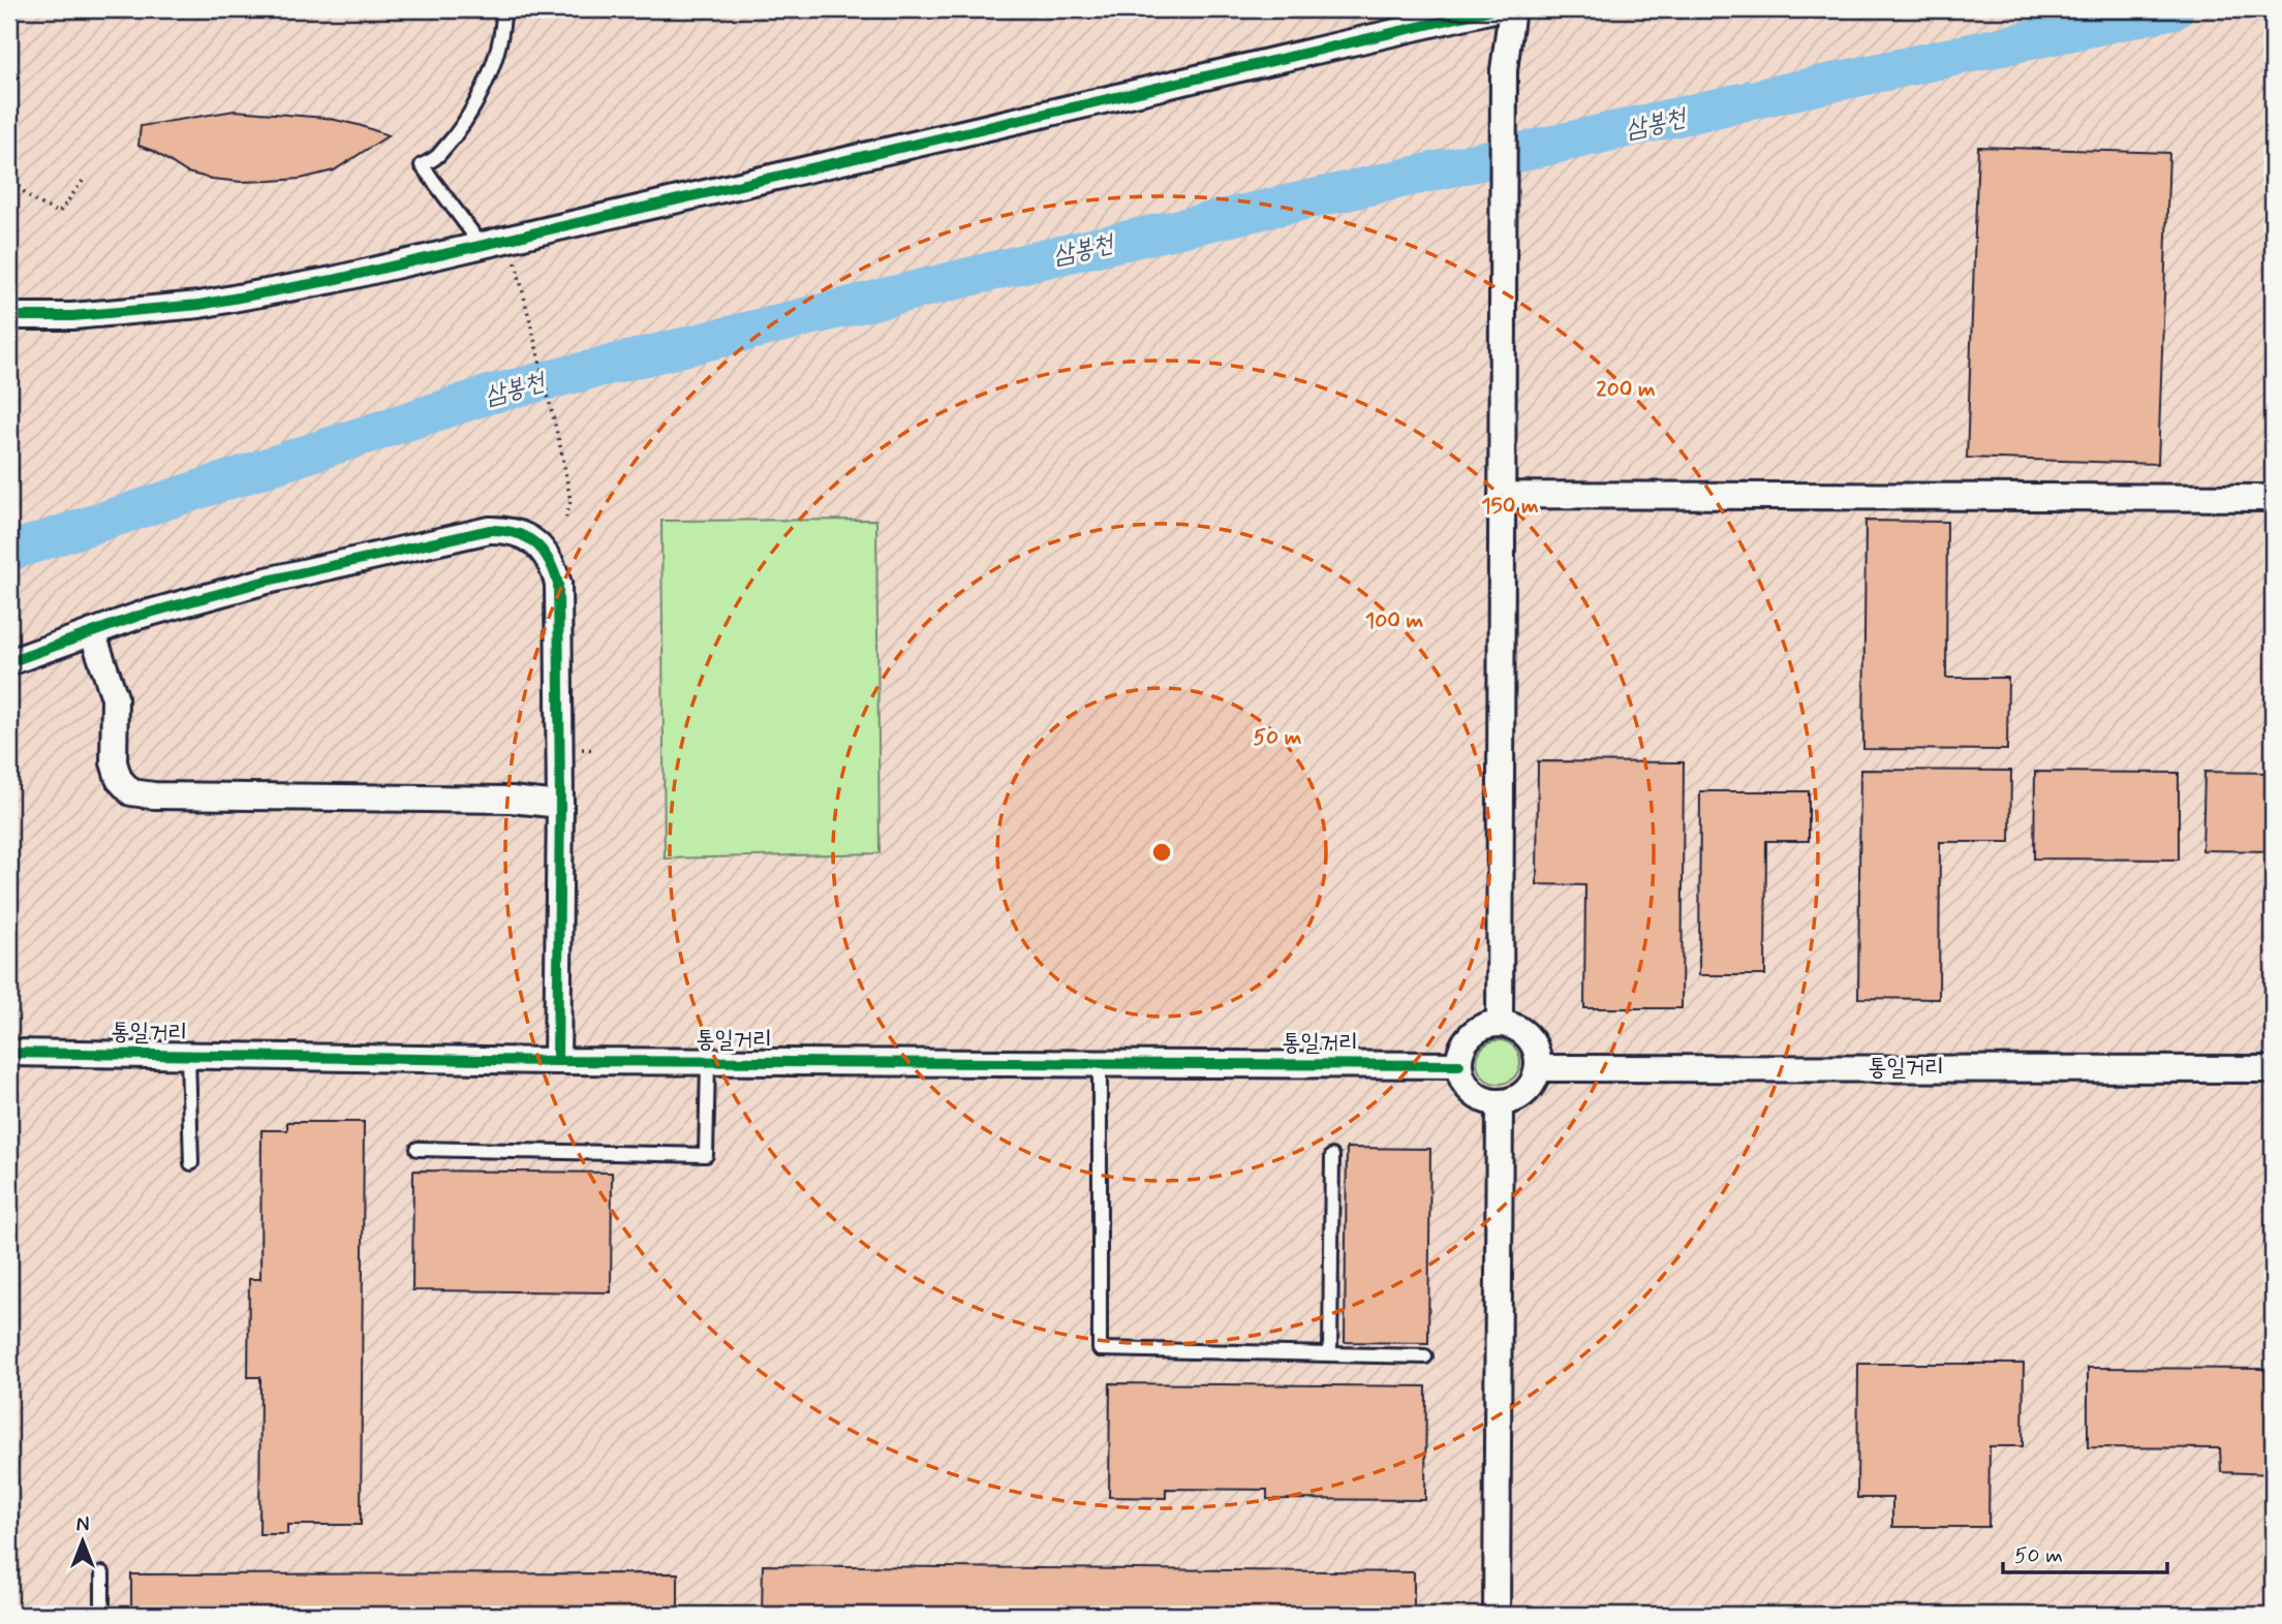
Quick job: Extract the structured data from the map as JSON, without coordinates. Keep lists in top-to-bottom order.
{
  "streets": {
    "street": ["통일거리"]
  },
  "water": ["삼봉천"],
  "scale_bar": "50 m",
  "north": "top",
  "rings": [
    "200 m",
    "150 m",
    "100 m",
    "50 m"
  ]
}
